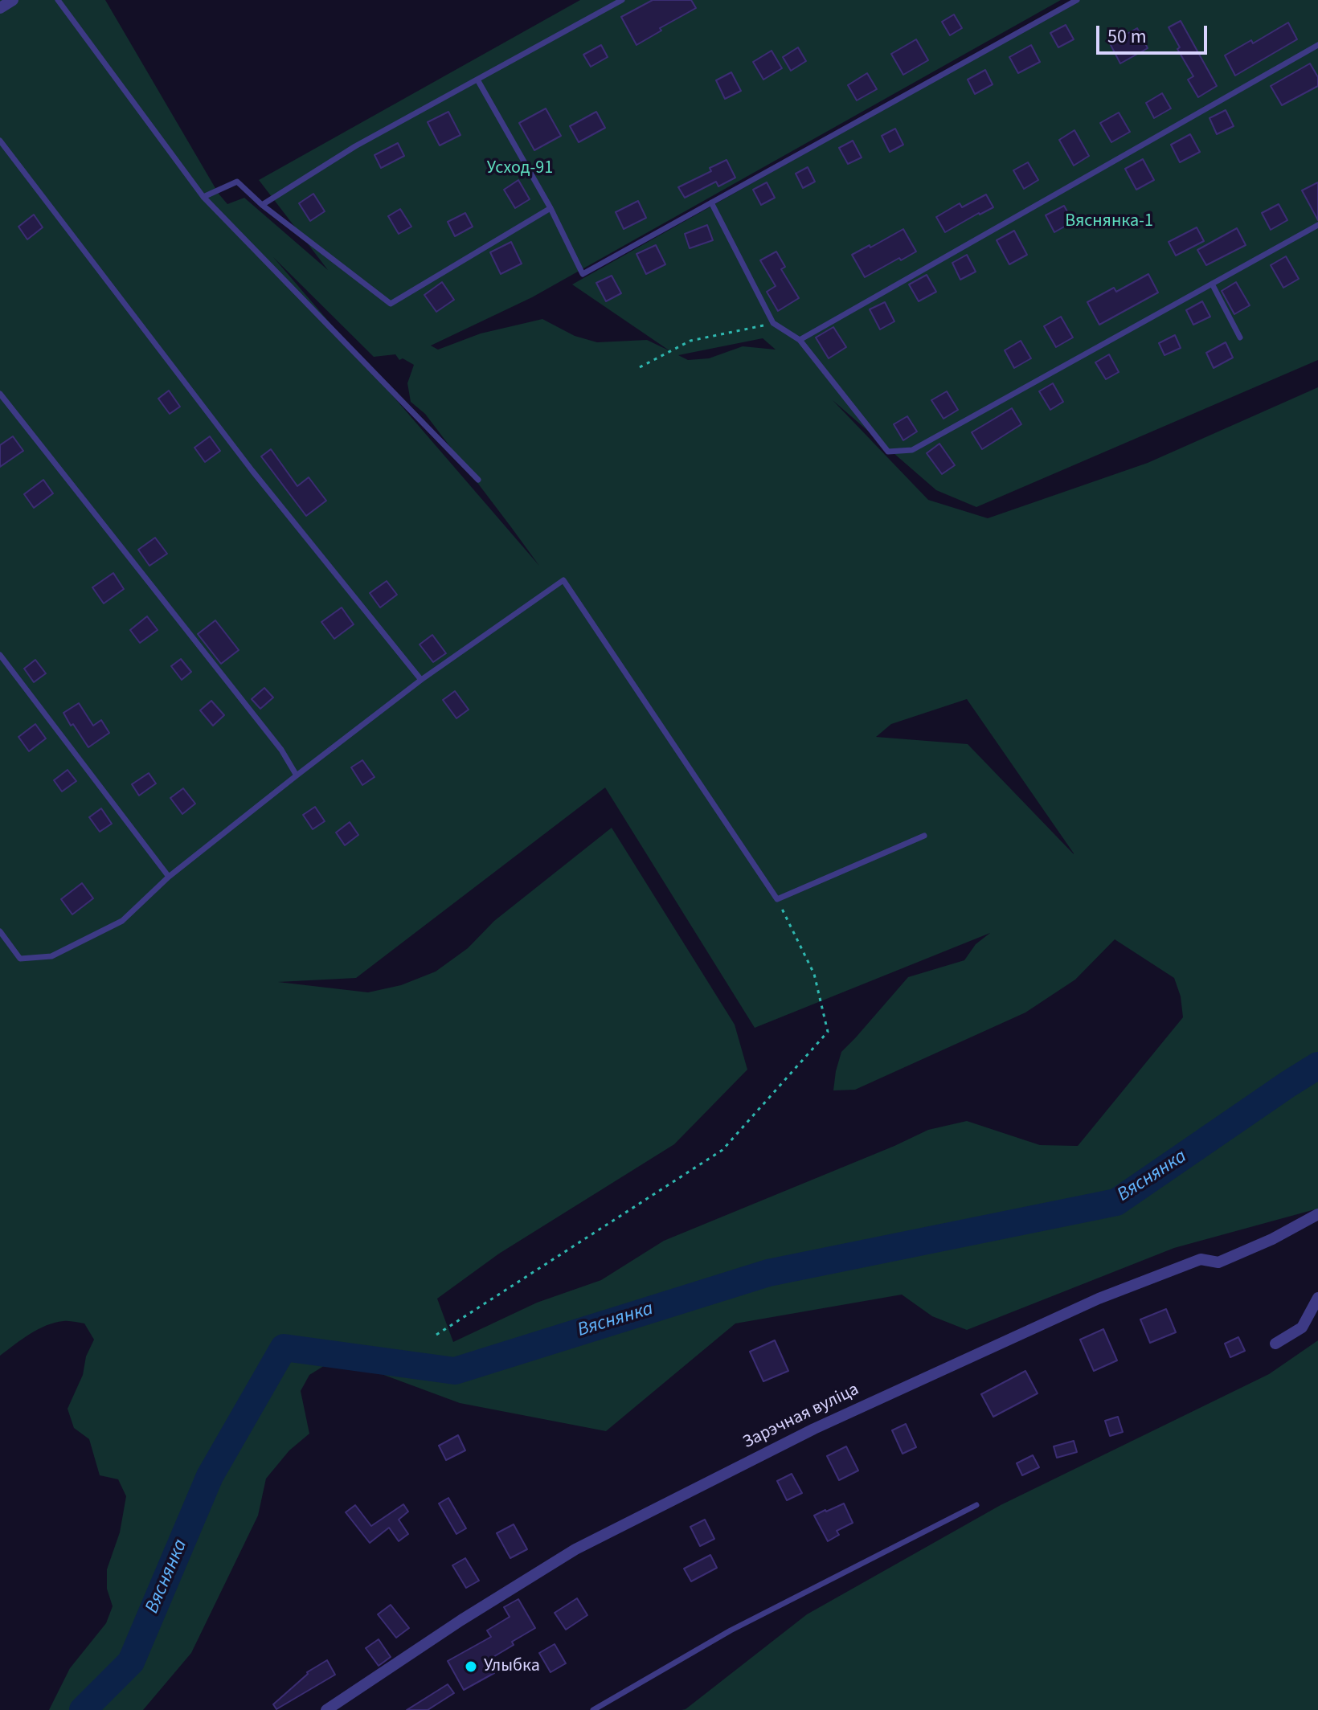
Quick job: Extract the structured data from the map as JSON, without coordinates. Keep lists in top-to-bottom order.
{
  "streets": {
    "street": ["Зарэчная вуліца"]
  },
  "water": ["Вяснянка"],
  "parks": ["Усход-91", "Вяснянка-1"],
  "places": ["Улыбка"],
  "scale_bar": "50 m"
}
